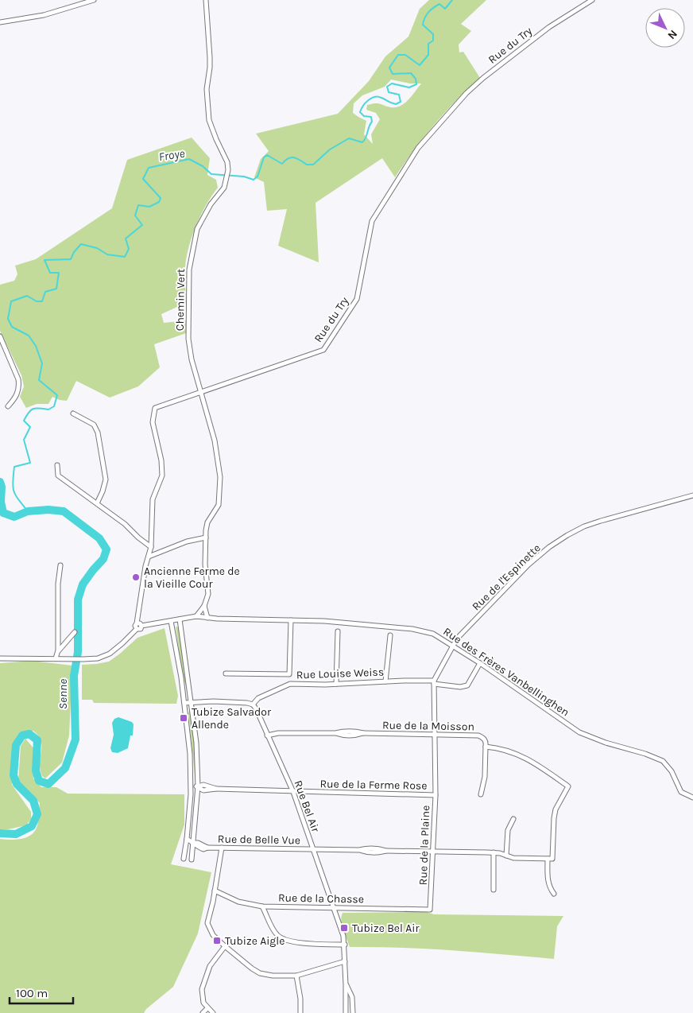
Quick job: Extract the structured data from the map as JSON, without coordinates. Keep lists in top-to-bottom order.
{
  "streets": {
    "street": [
      "Rue du Try",
      "Chemin Vert",
      "Rue de l'Espinette",
      "Rue des Frères Vanbellinghen",
      "Rue Louise Weiss",
      "Rue de la Moisson",
      "Rue de la Ferme Rose",
      "Rue Bel Air",
      "Rue de Belle Vue",
      "Rue de la Plaine",
      "Rue de la Chasse"
    ]
  },
  "crossings": [
    ["Rue du Try", "Chemin Vert"],
    ["Rue du Try", "Rue des Frères Vanbellinghen"],
    ["Chemin Vert", "Rue des Frères Vanbellinghen"],
    ["Rue de l'Espinette", "Rue des Frères Vanbellinghen"],
    ["Rue de l'Espinette", "Rue Louise Weiss"],
    ["Rue de l'Espinette", "Rue de la Plaine"],
    ["Rue des Frères Vanbellinghen", "Rue Louise Weiss"],
    ["Rue Louise Weiss", "Rue Bel Air"],
    ["Rue Louise Weiss", "Rue de la Plaine"],
    ["Rue de la Moisson", "Rue Bel Air"],
    ["Rue de la Moisson", "Rue de la Plaine"],
    ["Rue de la Ferme Rose", "Rue Bel Air"],
    ["Rue de la Ferme Rose", "Rue de la Plaine"],
    ["Rue Bel Air", "Rue de Belle Vue"],
    ["Rue Bel Air", "Rue de la Chasse"],
    ["Rue de Belle Vue", "Rue de la Plaine"],
    ["Rue de la Plaine", "Rue de la Chasse"]
  ],
  "water": ["Froye", "Senne"],
  "places": {
    "other": ["Ancienne Ferme de la Vieille Cour"],
    "transit": ["Tubize Salvador Allende", "Tubize Bel Air", "Tubize Aigle"]
  },
  "scale_bar": "100 m",
  "north": "bottom right"
}
